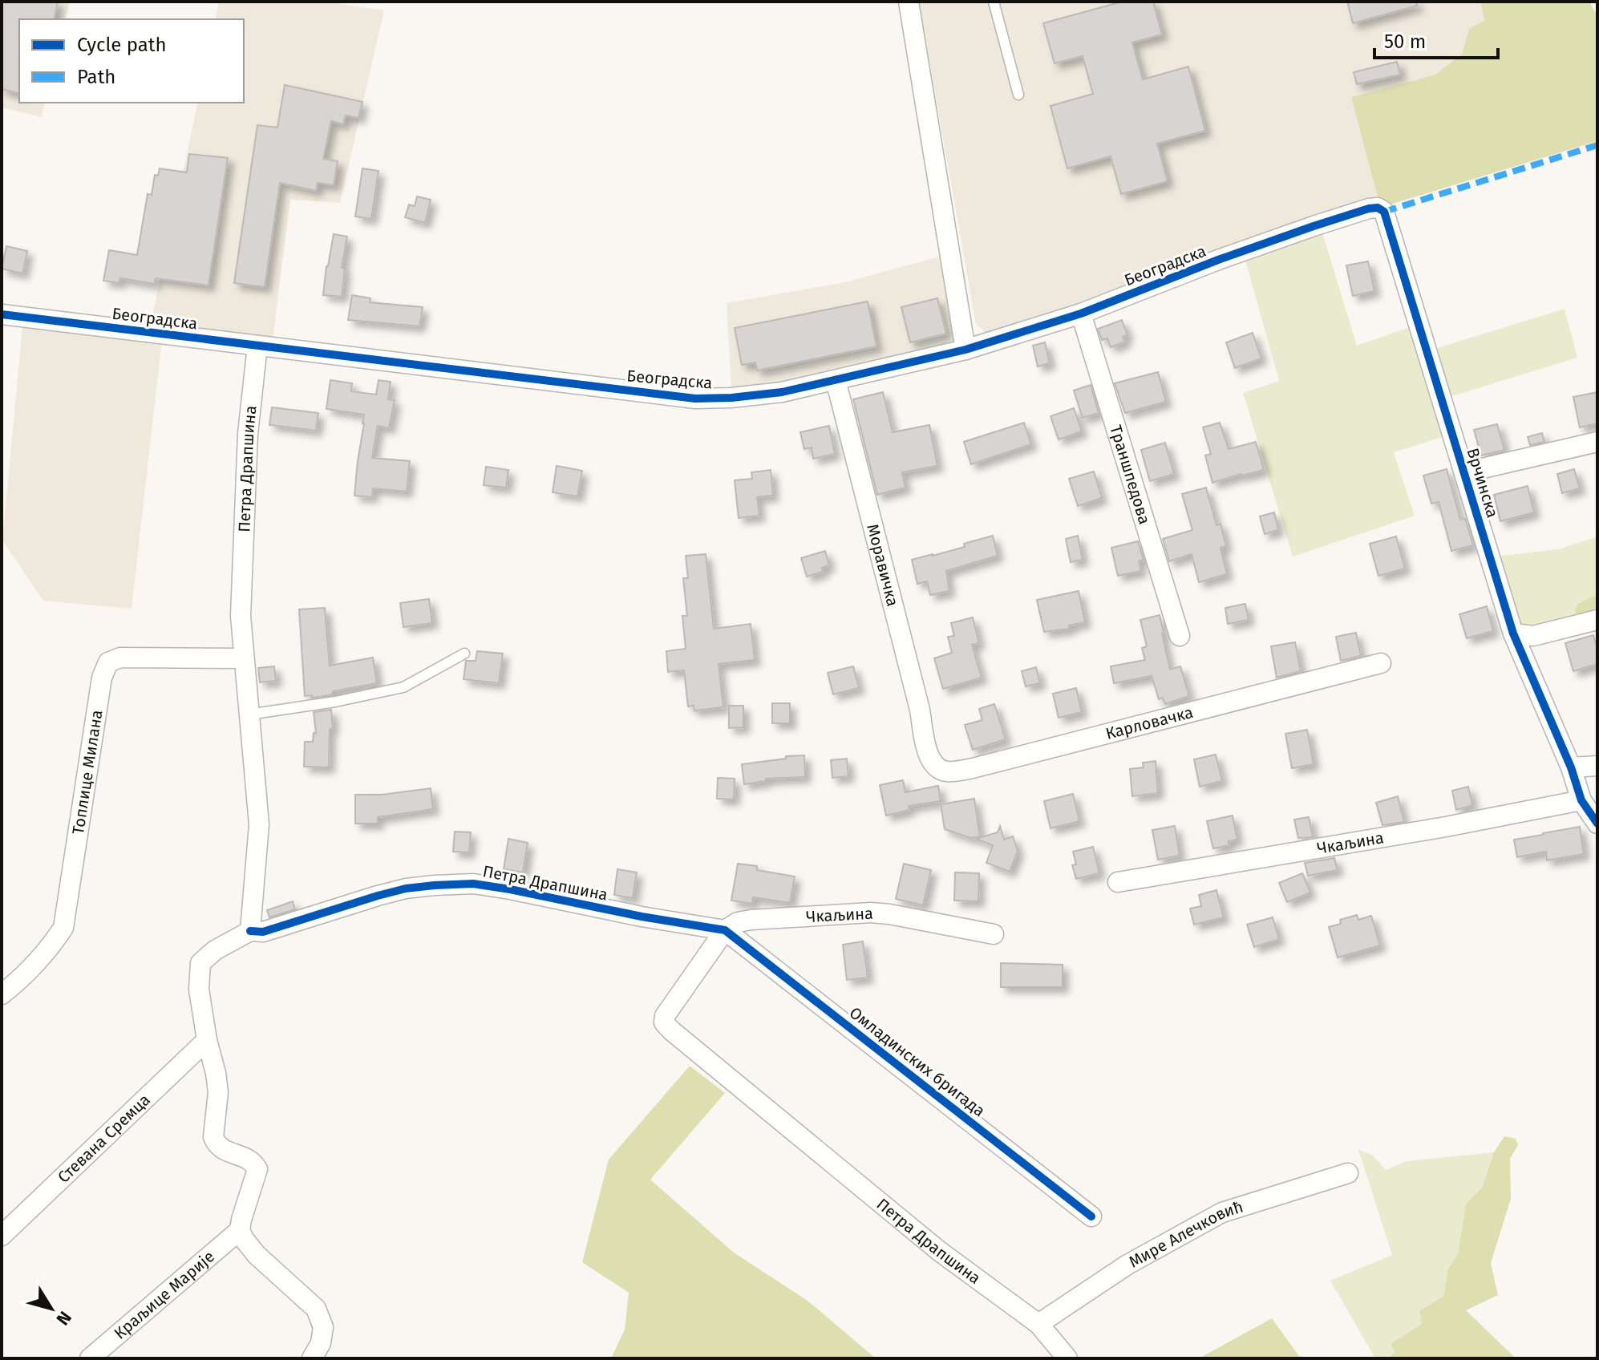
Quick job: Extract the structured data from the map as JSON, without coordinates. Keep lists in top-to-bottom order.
{
  "streets": {
    "street": [
      "Београдска",
      "Петра Драпшина",
      "Траншпедова",
      "Врчинска",
      "Моравичка",
      "Карловачка",
      "Топлице Милана",
      "Чкаљина",
      "Омладинских бригада",
      "Стевана Сремца",
      "Мире Алечковић",
      "Краљице Марије"
    ]
  },
  "crossings": [
    ["Београдска", "Петра Драпшина"],
    ["Београдска", "Траншпедова"],
    ["Београдска", "Врчинска"],
    ["Београдска", "Моравичка"],
    ["Петра Драпшина", "Топлице Милана"],
    ["Петра Драпшина", "Чкаљина"],
    ["Петра Драпшина", "Омладинских бригада"],
    ["Петра Драпшина", "Мире Алечковић"],
    ["Врчинска", "Чкаљина"],
    ["Моравичка", "Карловачка"],
    ["Чкаљина", "Омладинских бригада"]
  ],
  "legend": ["Cycle path", "Path"],
  "scale_bar": "50 m",
  "north": "bottom right"
}
